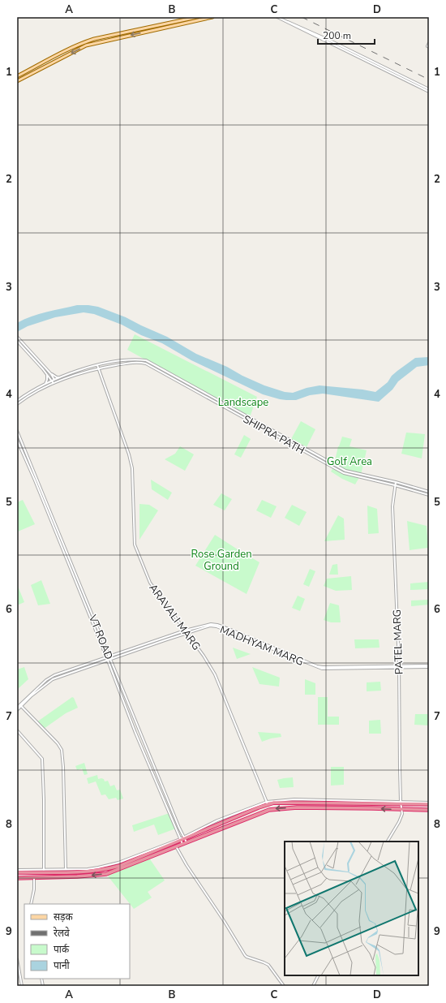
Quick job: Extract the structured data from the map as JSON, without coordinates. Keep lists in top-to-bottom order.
{
  "streets": {
    "street": [
      "SHIPRA PATH",
      "ARAVALI MARG",
      "VT ROAD",
      "PATEL MARG",
      "MADHYAM MARG"
    ]
  },
  "crossings": [
    ["SHIPRA PATH", "ARAVALI MARG"],
    ["SHIPRA PATH", "PATEL MARG"],
    ["ARAVALI MARG", "MADHYAM MARG"],
    ["VT ROAD", "MADHYAM MARG"],
    ["PATEL MARG", "MADHYAM MARG"]
  ],
  "parks": ["Landscape", "Golf Area", "Rose Garden Ground"],
  "legend": [
    "सड़क",
    "रेलवे",
    "पार्क",
    "पानी"
  ],
  "scale_bar": "200 m",
  "grid": {
    "columns": [
      "A",
      "B",
      "C",
      "D"
    ],
    "rows": [
      "1",
      "2",
      "3",
      "4",
      "5",
      "6",
      "7",
      "8",
      "9"
    ]
  }
}
